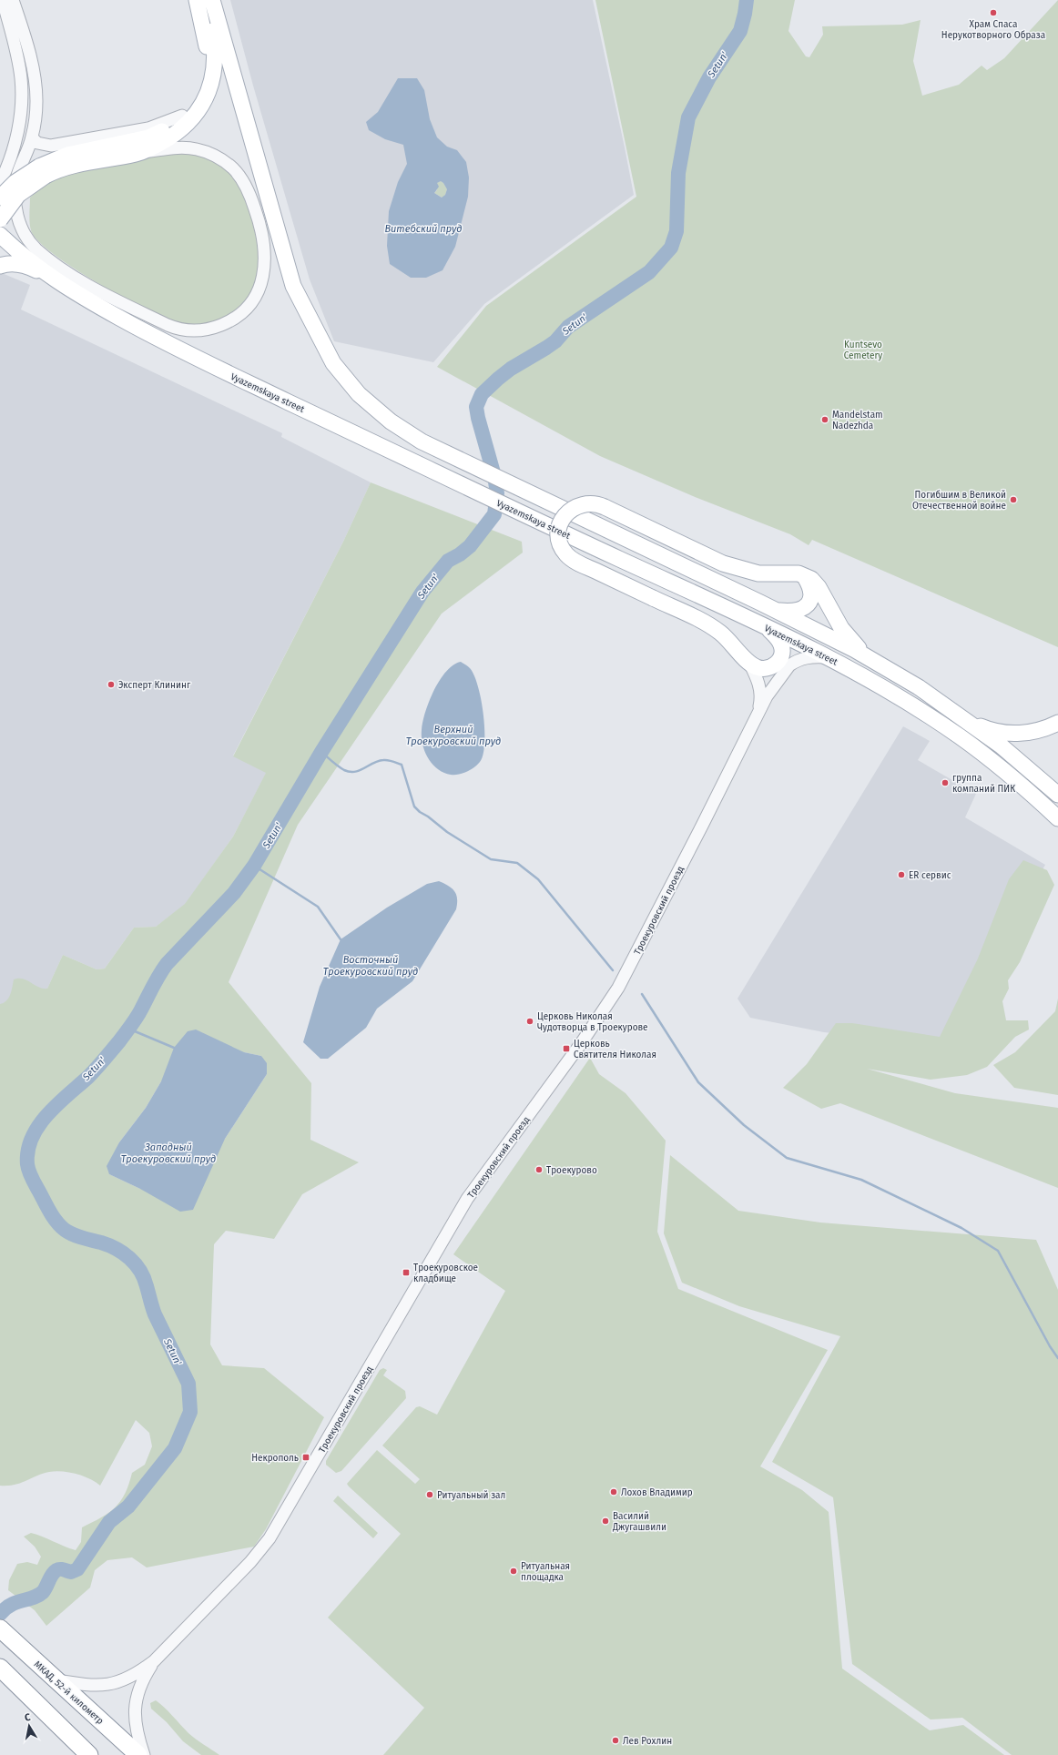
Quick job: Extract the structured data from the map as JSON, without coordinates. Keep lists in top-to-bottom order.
{
  "streets": {
    "highway": ["МКАД, 52-й километр"],
    "main road": ["Vyazemskaya street"],
    "street": ["Троекуровский проезд"]
  },
  "crossings": [
    ["Троекуровский проезд", "МКАД, 52-й километр"]
  ],
  "water": [
    "Setun'",
    "Витебский пруд",
    "Верхний Троекуровский пруд",
    "Восточный Троекуровский пруд",
    "Западный Троекуровский пруд"
  ],
  "parks": ["Kuntsevo Cemetery"],
  "places": {
    "other": [
      "Храм Спаса Нерукотворного Образа",
      "Mandelstam Nadezhda",
      "Погибшим в Великой Отечественной войне",
      "Эксперт Клининг",
      "группа компаний ПИК",
      "ER сервис",
      "Церковь Николая Чудотворца в Троекурове",
      "Троекурово",
      "Лохов Владимир",
      "Ритуальный зал",
      "Василий Джугашвили",
      "Ритуальная площадка",
      "Лев Рохлин"
    ],
    "transit": ["Церковь Святителя Николая", "Троекуровское кладбище", "Некрополь"]
  },
  "north": "top"
}
